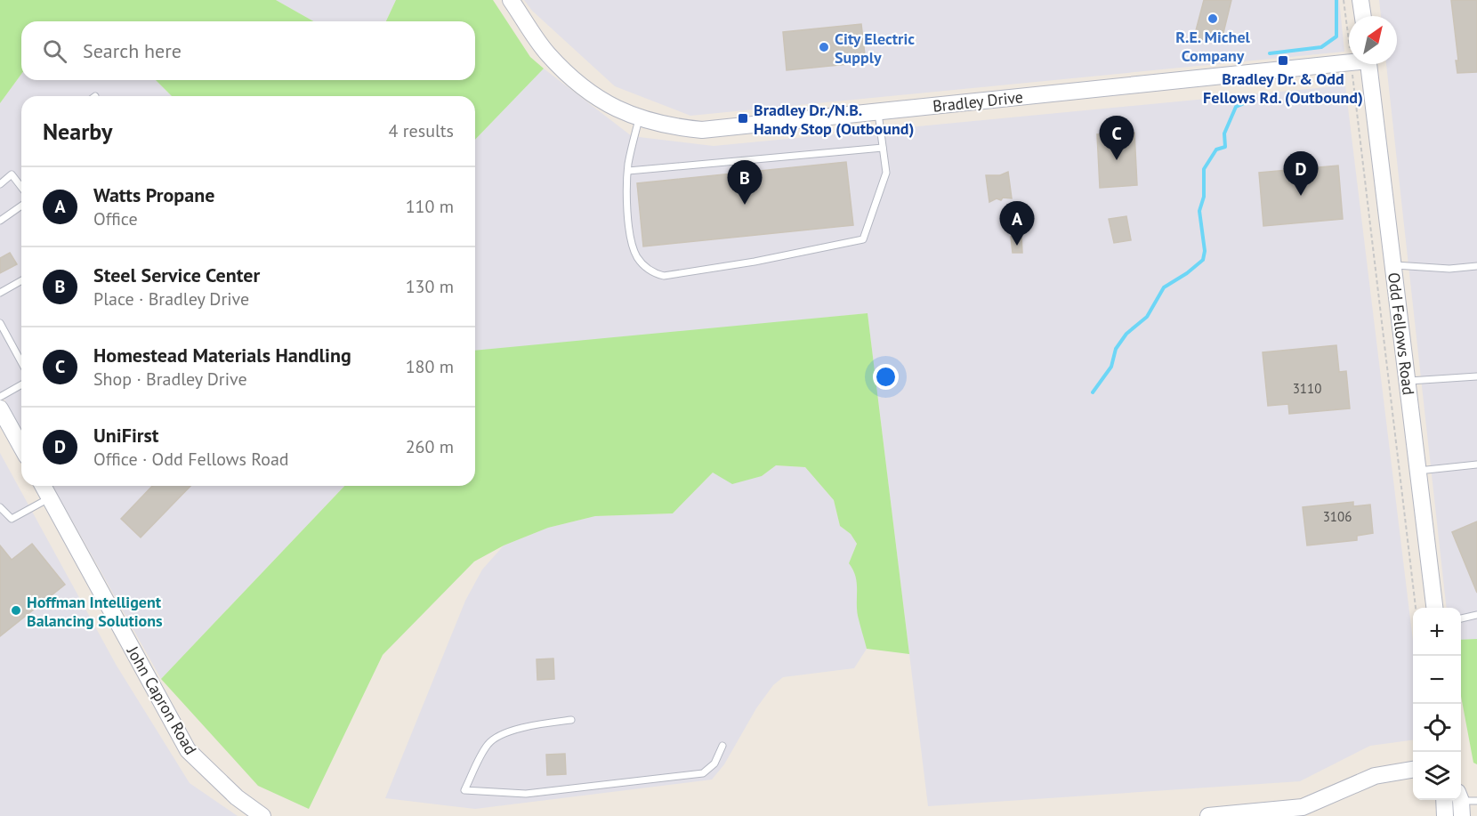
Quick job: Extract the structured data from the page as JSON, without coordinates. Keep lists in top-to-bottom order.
{
  "streets": {
    "street": ["Bradley Drive", "Odd Fellows Road", "John Capron Road"]
  },
  "places": {
    "other": ["R.E. Michel Company", "City Electric Supply", "Hoffman Intelligent Balancing Solutions"],
    "transit": ["Bradley Dr. & Odd Fellows Rd. (Outbound)", "Bradley Dr./N.B. Handy Stop (Outbound)"]
  },
  "house_numbers": ["3110", "3106"],
  "north": "top right",
  "page": {
    "search": "Search here",
    "heading": ["Nearby", "4 results"],
    "pins": [
      "C",
      "D",
      "B",
      "A"
    ],
    "list": [
      {
        "mark": "A",
        "name": "Watts Propane",
        "note": "Office",
        "value": "110 m"
      },
      {
        "mark": "B",
        "name": "Steel Service Center",
        "note": "Place · Bradley Drive",
        "value": "130 m"
      },
      {
        "mark": "C",
        "name": "Homestead Materials Handling",
        "note": "Shop · Bradley Drive",
        "value": "180 m"
      },
      {
        "mark": "D",
        "name": "UniFirst",
        "note": "Office · Odd Fellows Road",
        "value": "260 m"
      }
    ],
    "map_buttons": ["+", "−"]
  }
}
